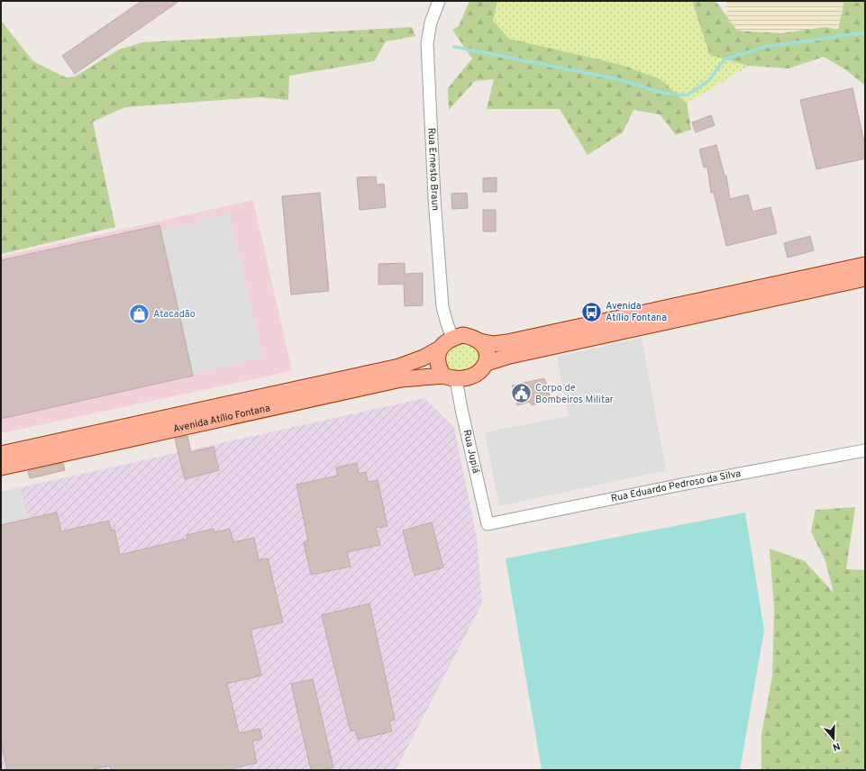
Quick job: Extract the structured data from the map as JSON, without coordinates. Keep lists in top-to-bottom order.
{
  "streets": {
    "main road": ["Avenida Atílio Fontana"],
    "street": ["Rua Ernesto Braun", "Rua Jupiá", "Rua Eduardo Pedroso da Silva"]
  },
  "crossings": [
    ["Rua Ernesto Braun", "Avenida Atílio Fontana"],
    ["Rua Ernesto Braun", "Rua Jupiá"],
    ["Avenida Atílio Fontana", "Rua Jupiá"],
    ["Rua Jupiá", "Rua Eduardo Pedroso da Silva"]
  ],
  "places": {
    "bus stop": ["Avenida Atílio Fontana"],
    "shop": ["Atacadão"],
    "public building": ["Corpo de Bombeiros Militar"]
  },
  "north": "bottom"
}
